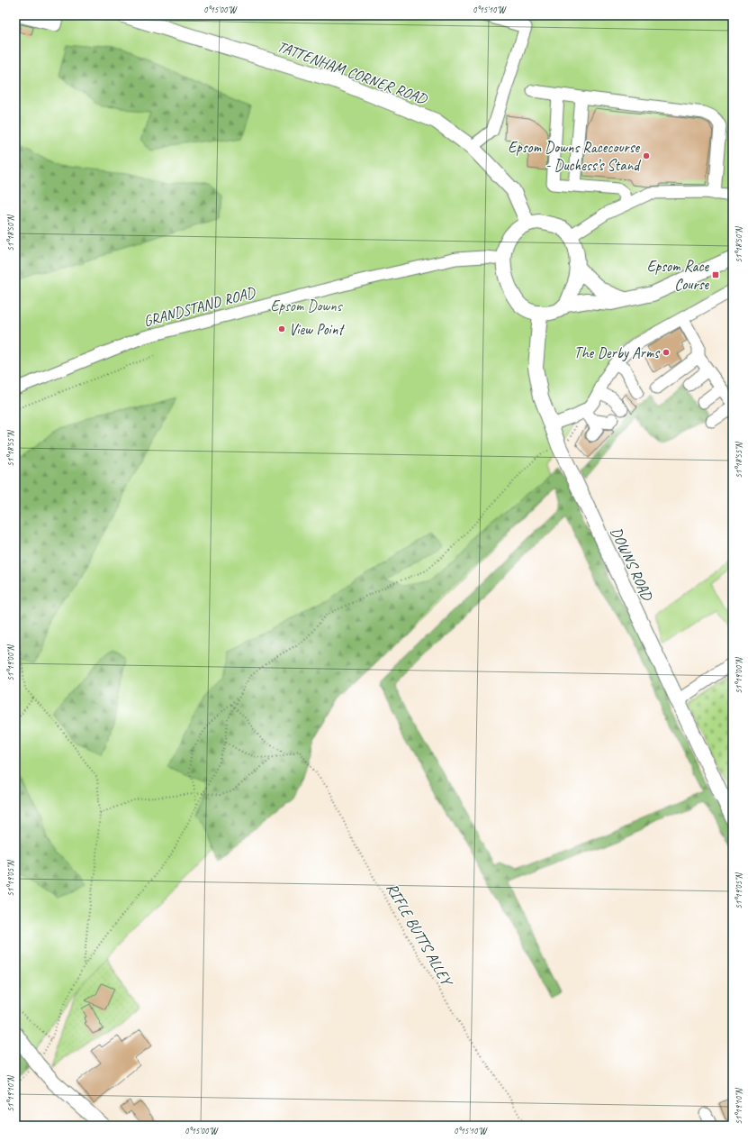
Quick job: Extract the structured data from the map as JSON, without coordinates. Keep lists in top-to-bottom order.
{
  "streets": {
    "main road": ["TATTENHAM CORNER ROAD", "DOWNS ROAD"],
    "street": ["GRANDSTAND ROAD"],
    "path": ["RIFLE BUTTS ALLEY"]
  },
  "crossings": [
    ["TATTENHAM CORNER ROAD", "GRANDSTAND ROAD"],
    ["TATTENHAM CORNER ROAD", "DOWNS ROAD"],
    ["GRANDSTAND ROAD", "DOWNS ROAD"]
  ],
  "parks": ["Epsom Downs"],
  "places": {
    "other": ["Epsom Downs Racecourse - Duchess’s Stand", "View Point", "The Derby Arms"],
    "transit": ["Epsom Race Course"]
  },
  "coordinates": [
    "0°15'00\"W",
    "0°15'10\"W",
    "51°18'50\"N",
    "51°18'55\"N",
    "51°19'00\"N",
    "51°19'05\"N",
    "51°19'10\"N"
  ]
}
